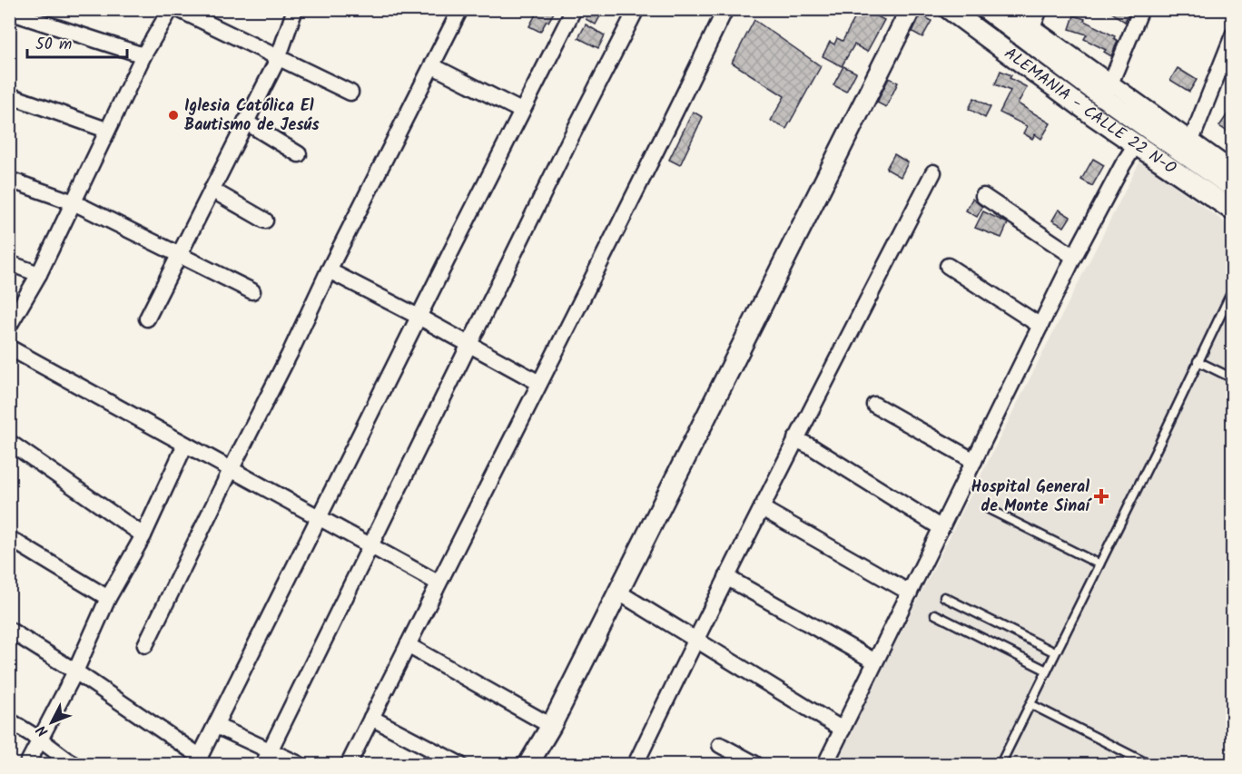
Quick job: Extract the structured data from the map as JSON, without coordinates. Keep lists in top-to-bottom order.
{
  "streets": {
    "street": ["ALEMANIA - CALLE 22 N-O"]
  },
  "places": {
    "other": ["Iglesia Católica El Bautismo de Jesús"],
    "health": ["Hospital General de Monte Sinaí"]
  },
  "scale_bar": "50 m",
  "north": "bottom left"
}
